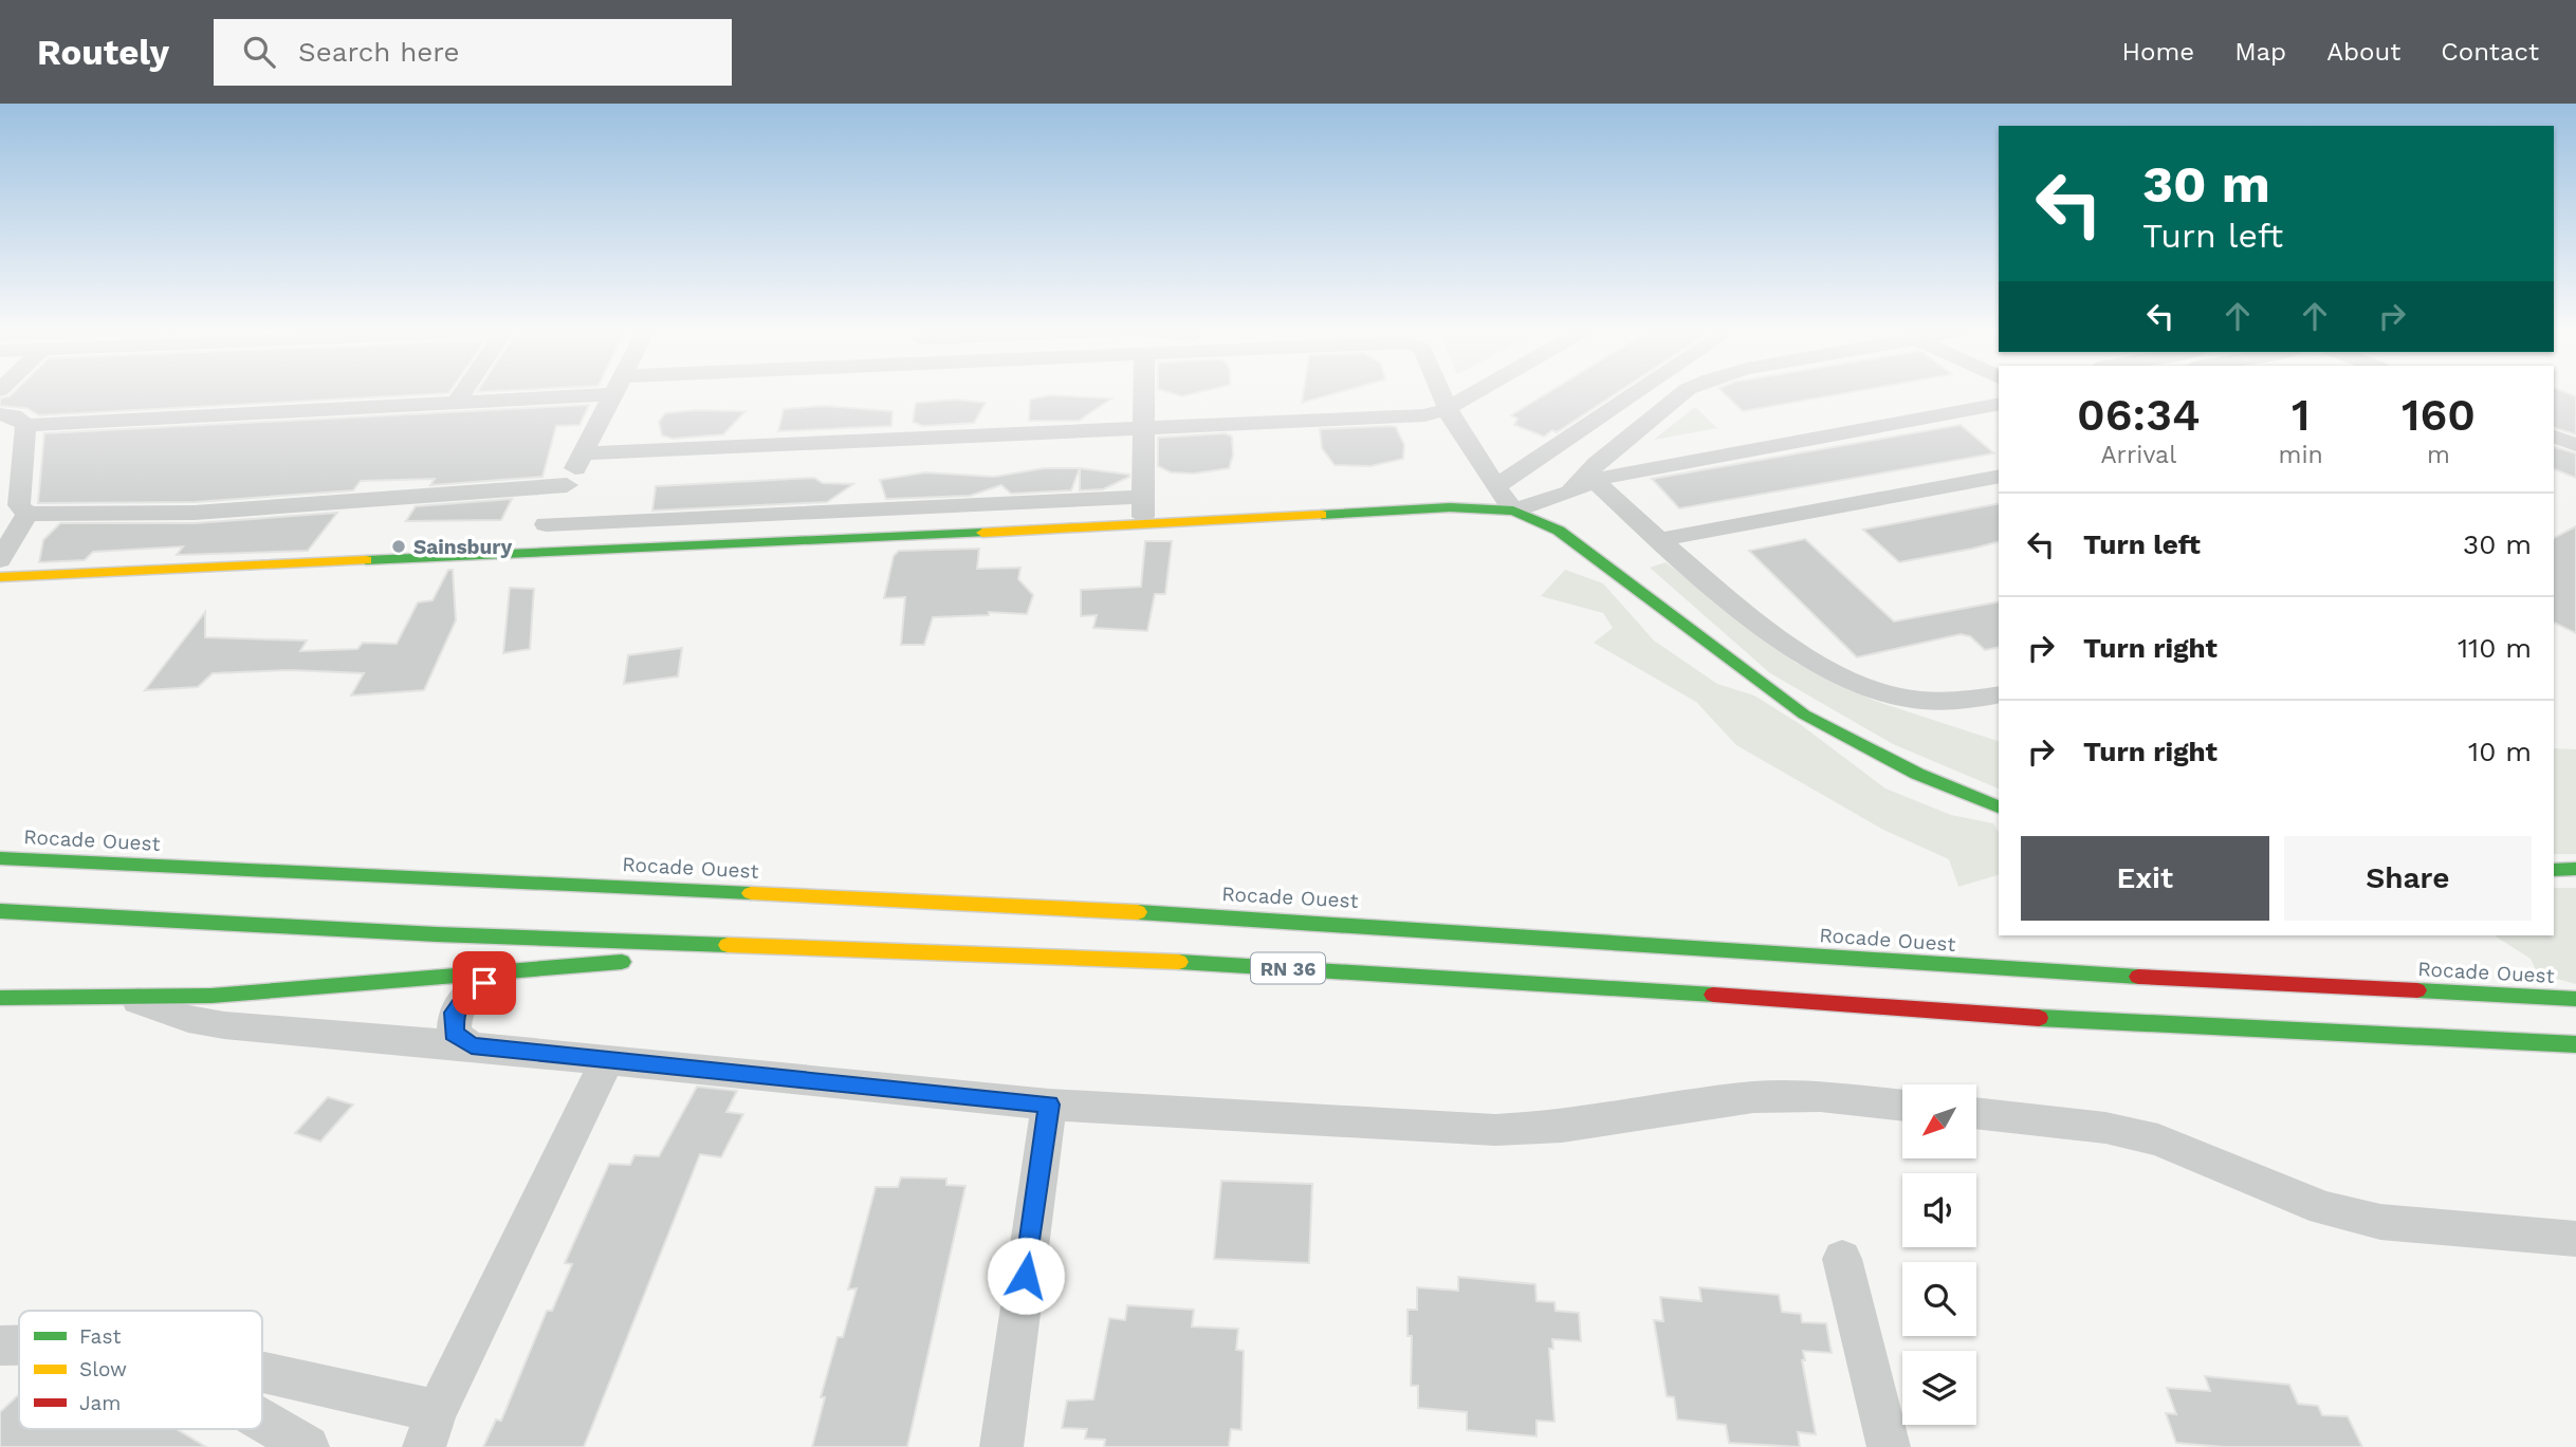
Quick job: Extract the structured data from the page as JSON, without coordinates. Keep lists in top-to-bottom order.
{
  "streets": {
    "main road": ["Rocade Ouest", "RN 36"]
  },
  "places": ["Sainsbury"],
  "legend": ["Fast", "Slow", "Jam"],
  "north": "bottom left",
  "page": {
    "header": "Routely",
    "search": "Search here",
    "nav": [
      "Home",
      "Map",
      "About",
      "Contact"
    ],
    "turn": ["30 m", "Turn left"],
    "eta": [
      "06:34",
      "Arrival",
      "1",
      "min",
      "160",
      "m"
    ],
    "list": [
      {
        "name": "Turn left",
        "value": "30 m"
      },
      {
        "name": "Turn right",
        "value": "110 m"
      },
      {
        "name": "Turn right",
        "value": "10 m"
      }
    ],
    "buttons": ["Exit", "Share"]
  }
}
